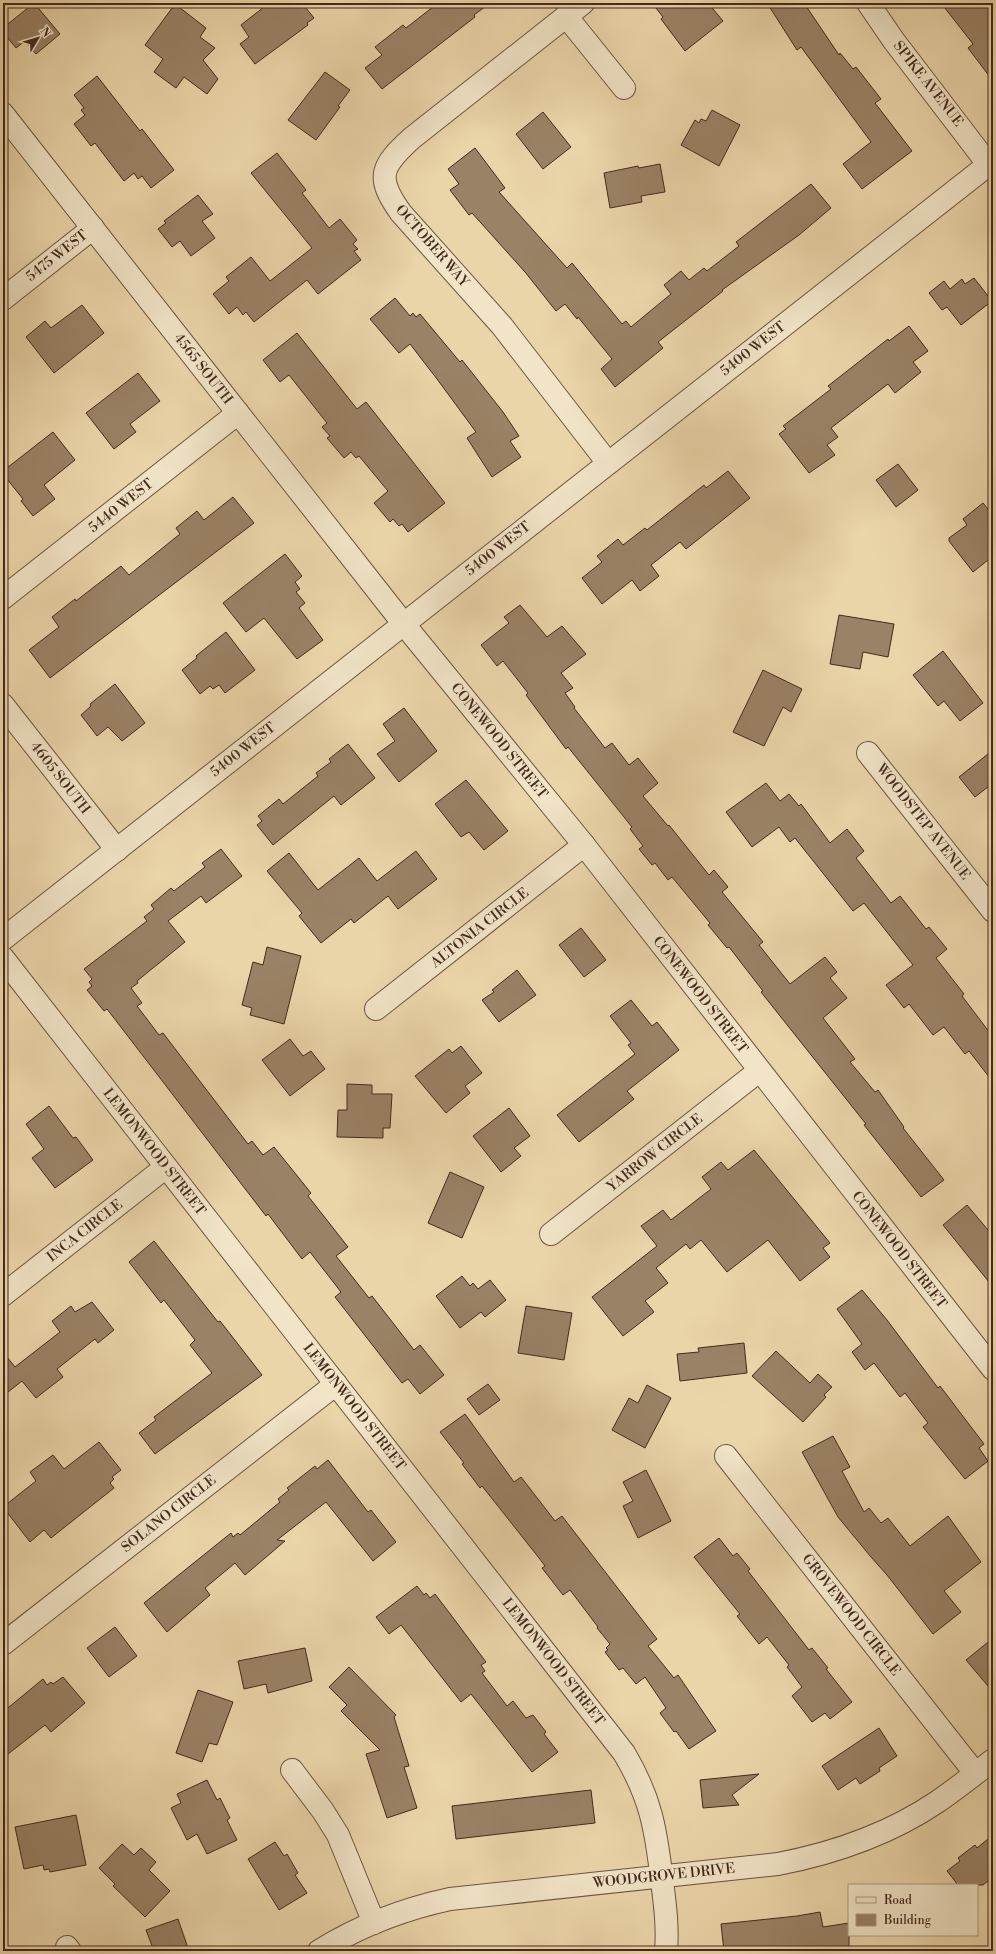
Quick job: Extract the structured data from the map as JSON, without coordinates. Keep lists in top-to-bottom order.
{
  "streets": {
    "street": [
      "SPIKE AVENUE",
      "OCTOBER WAY",
      "5475 WEST",
      "5400 WEST",
      "4565 SOUTH",
      "5440 WEST",
      "CONEWOOD STREET",
      "4605 SOUTH",
      "WOODSTEP AVENUE",
      "ALTONIA CIRCLE",
      "LEMONWOOD STREET",
      "YARROW CIRCLE",
      "INCA CIRCLE",
      "SOLANO CIRCLE",
      "GROVEWOOD CIRCLE",
      "WOODGROVE DRIVE"
    ]
  },
  "crossings": [
    ["SPIKE AVENUE", "5400 WEST"],
    ["OCTOBER WAY", "5400 WEST"],
    ["5475 WEST", "4565 SOUTH"],
    ["5400 WEST", "4565 SOUTH"],
    ["5400 WEST", "CONEWOOD STREET"],
    ["5400 WEST", "4605 SOUTH"],
    ["4565 SOUTH", "5440 WEST"],
    ["4565 SOUTH", "CONEWOOD STREET"],
    ["CONEWOOD STREET", "ALTONIA CIRCLE"],
    ["CONEWOOD STREET", "YARROW CIRCLE"],
    ["LEMONWOOD STREET", "INCA CIRCLE"],
    ["LEMONWOOD STREET", "SOLANO CIRCLE"],
    ["LEMONWOOD STREET", "WOODGROVE DRIVE"],
    ["GROVEWOOD CIRCLE", "WOODGROVE DRIVE"]
  ],
  "legend": ["Road", "Building"],
  "north": "top right"
}
